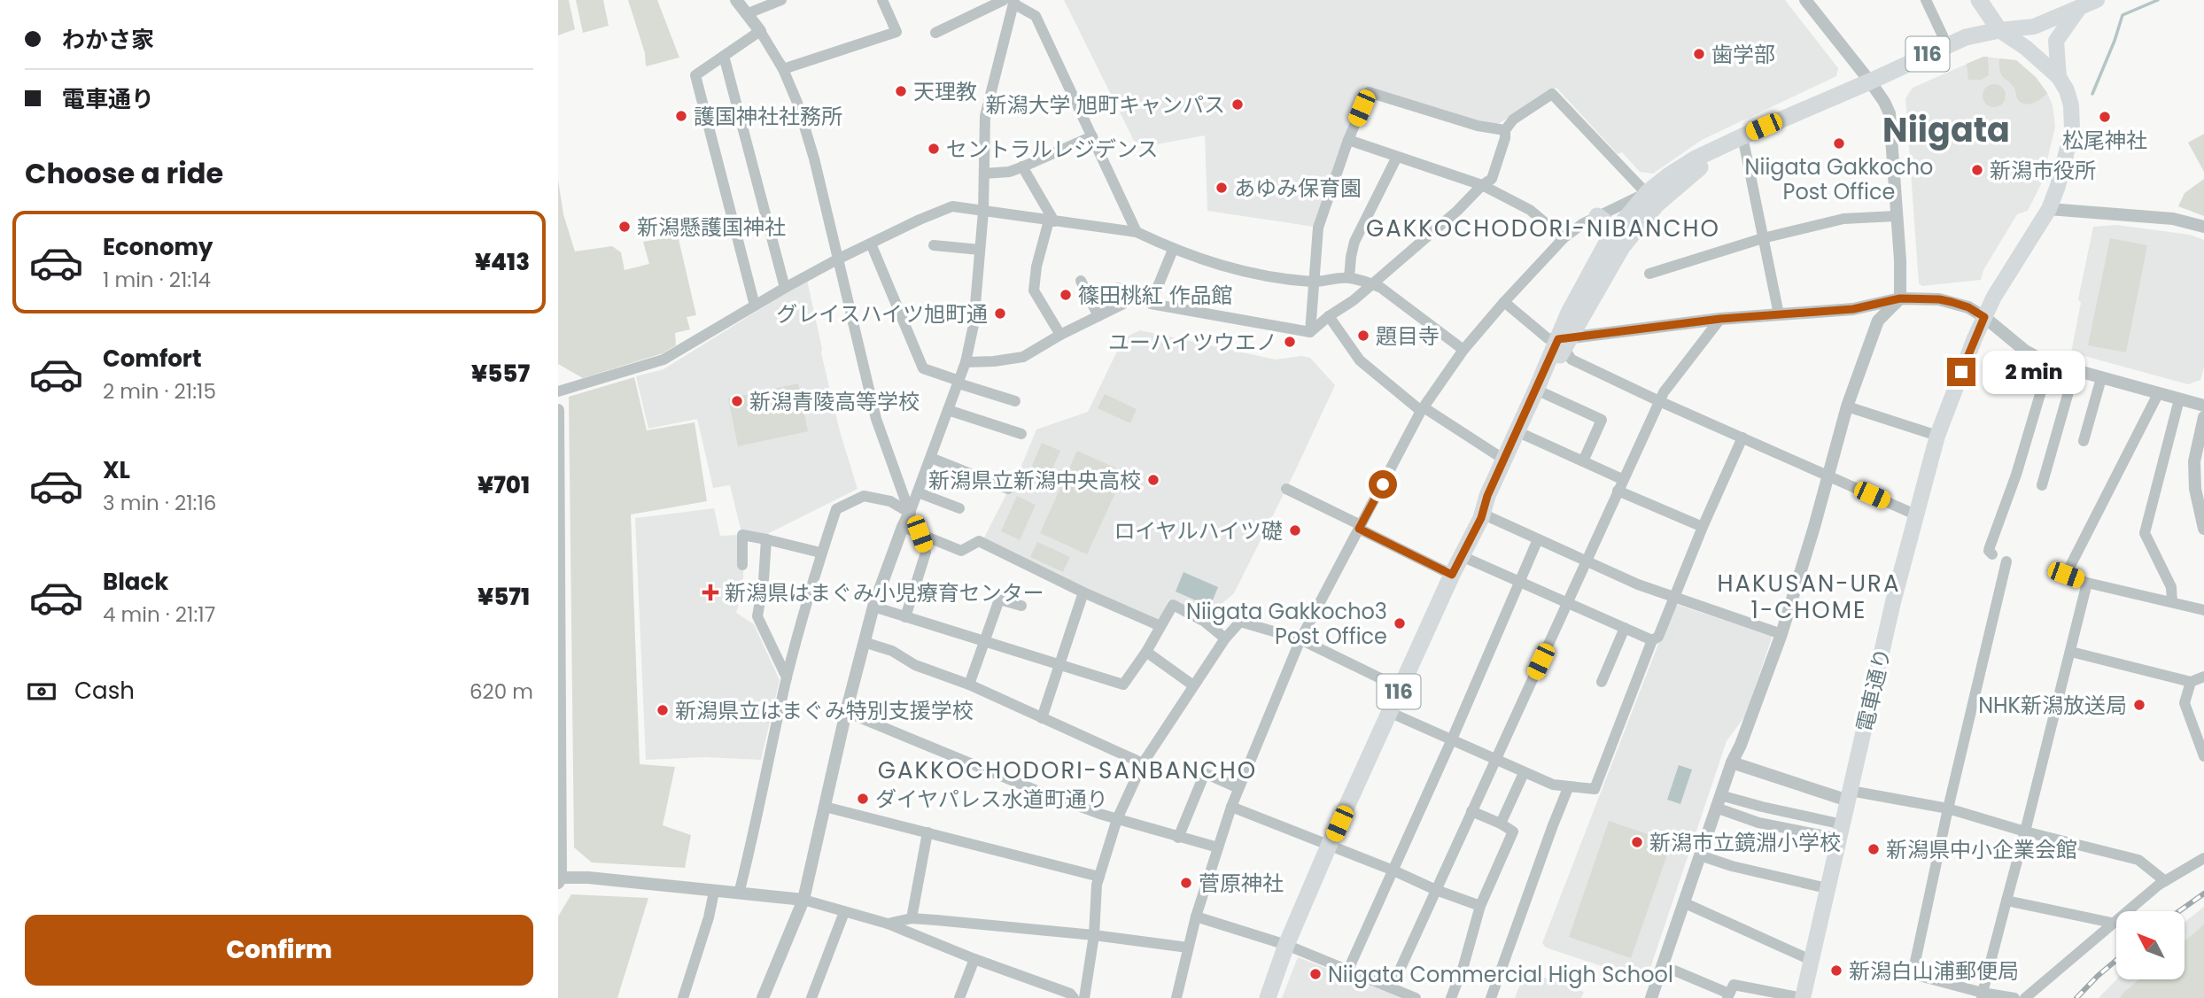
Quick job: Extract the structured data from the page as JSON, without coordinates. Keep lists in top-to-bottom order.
{
  "streets": {
    "highway": ["116"],
    "main road": ["電車通り"]
  },
  "districts": [
    "Niigata",
    "GAKKOCHODORI-NIBANCHO",
    "HAKUSAN-URA 1-CHOME",
    "GAKKOCHODORI-SANBANCHO"
  ],
  "places": {
    "other": [
      "歯学部",
      "天理教",
      "新潟大学 旭町キャンパス",
      "護国神社社務所",
      "松尾神社",
      "Niigata Gakkocho Post Office",
      "セントラルレジデンス",
      "新潟市役所",
      "あゆみ保育園",
      "新潟懸護国神社",
      "篠田桃紅 作品館",
      "グレイスハイツ旭町通",
      "題目寺",
      "ユーハイツウエノ",
      "新潟青陵高等学校",
      "新潟県立新潟中央高校",
      "ロイヤルハイツ礎",
      "Niigata Gakkocho3 Post Office",
      "NHK新潟放送局",
      "新潟県立はまぐみ特別支援学校",
      "ダイヤパレス水道町通り",
      "新潟市立鏡淵小学校",
      "新潟県中小企業会館",
      "菅原神社",
      "新潟白山浦郵便局",
      "Niigata Commercial High School"
    ],
    "health": ["新潟県はまぐみ小児療育センター"]
  },
  "north": "top left",
  "page": {
    "banner": ["わかさ家", "電車通り"],
    "heading": "Choose a ride",
    "list": [
      {
        "name": "Economy",
        "note": "1 min · 21:14",
        "value": "¥413"
      },
      {
        "name": "Comfort",
        "note": "2 min · 21:15",
        "value": "¥557"
      },
      {
        "name": "XL",
        "note": "3 min · 21:16",
        "value": "¥701"
      },
      {
        "name": "Black",
        "note": "4 min · 21:17",
        "value": "¥571"
      }
    ],
    "bubble": "2 min",
    "pay": ["Cash", "620 m"],
    "buttons": "Confirm"
  }
}
